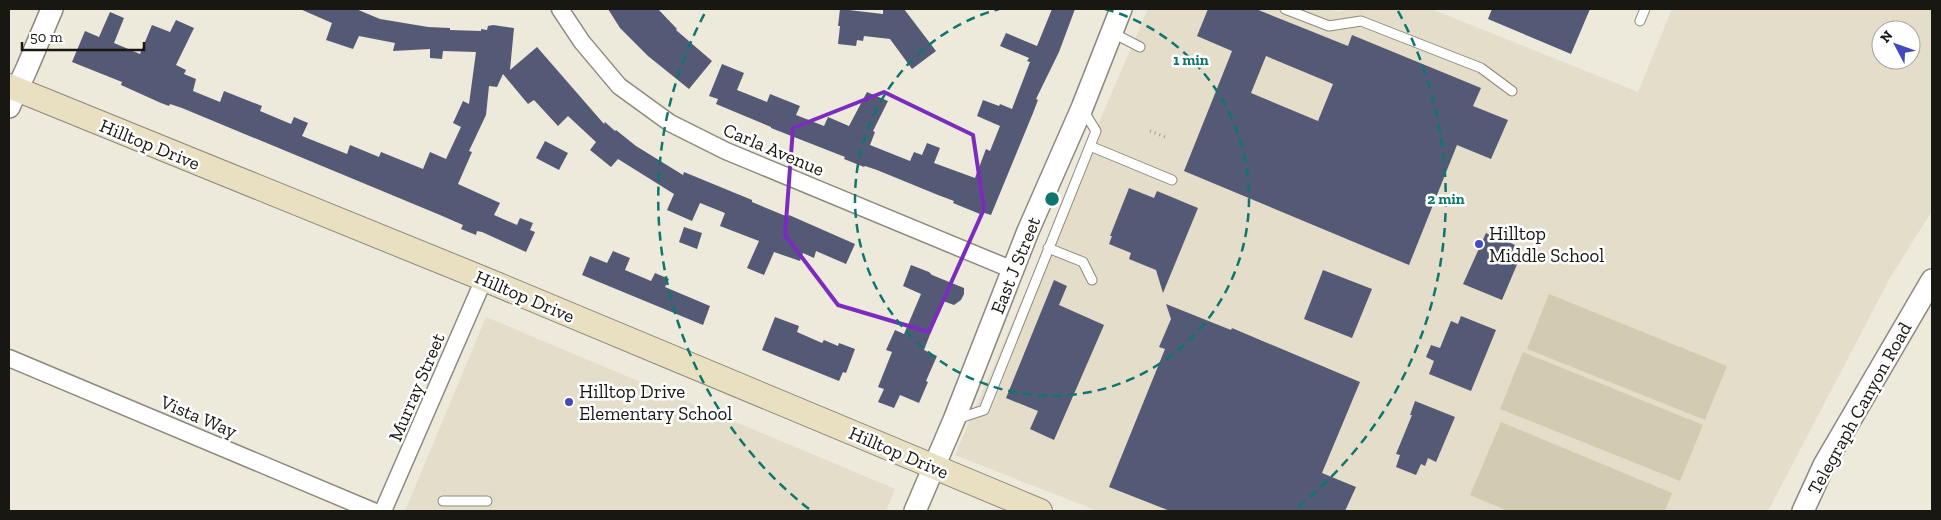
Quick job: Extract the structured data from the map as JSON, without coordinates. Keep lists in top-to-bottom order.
{
  "streets": {
    "main road": ["Hilltop Drive"],
    "street": [
      "Carla Avenue",
      "East J Street",
      "Murray Street",
      "Telegraph Canyon Road",
      "Vista Way"
    ]
  },
  "crossings": [
    ["Hilltop Drive", "East J Street"],
    ["Hilltop Drive", "Murray Street"],
    ["Carla Avenue", "East J Street"]
  ],
  "places": ["Hilltop Middle School", "Hilltop Drive Elementary School"],
  "scale_bar": "50 m",
  "north": "top left",
  "rings": ["1 min", "2 min"]
}
